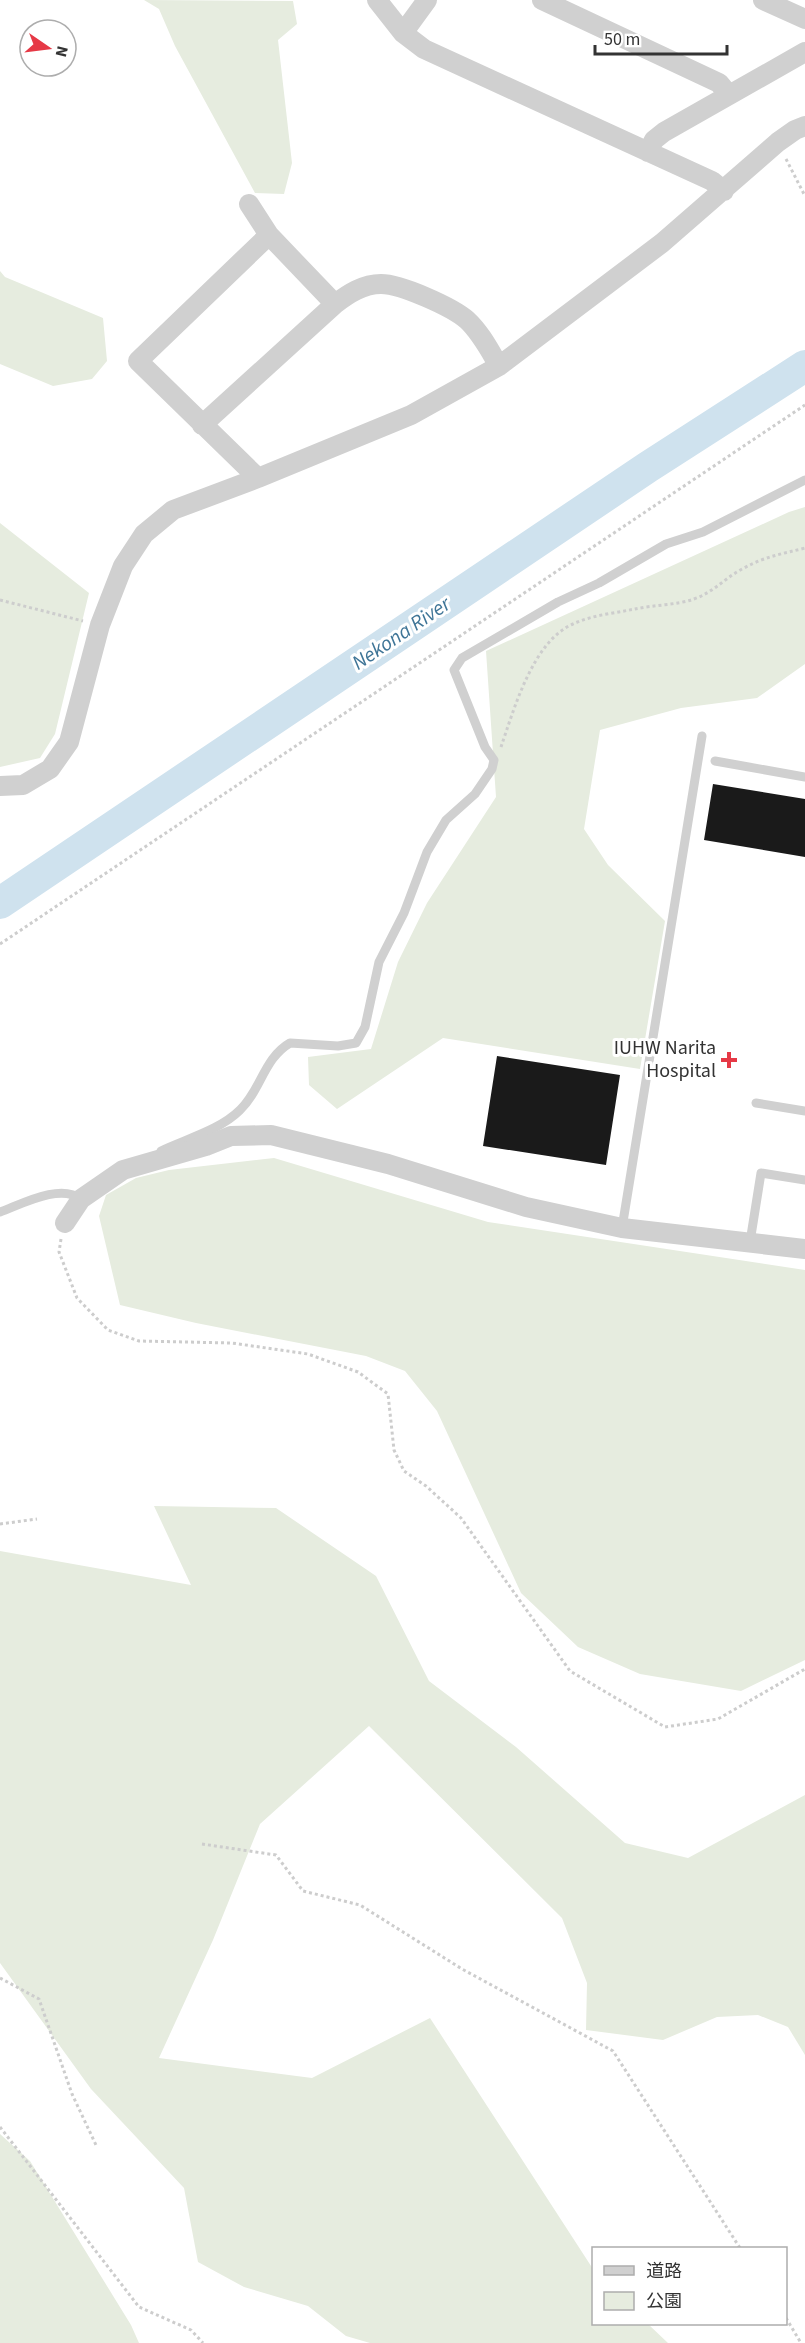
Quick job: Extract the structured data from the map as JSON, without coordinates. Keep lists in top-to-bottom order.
{
  "water": ["Nekona River"],
  "places": {
    "health": ["IUHW Narita Hospital"]
  },
  "legend": ["道路", "公園"],
  "scale_bar": "50 m",
  "north": "right"
}
